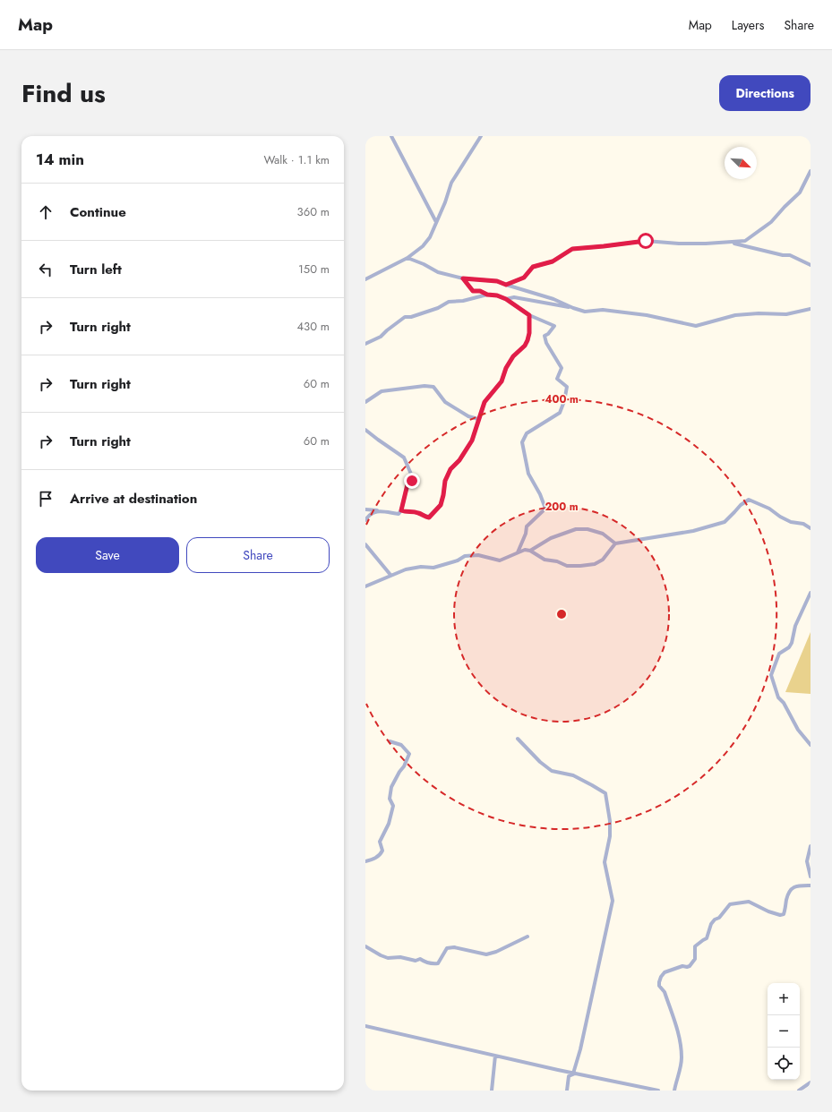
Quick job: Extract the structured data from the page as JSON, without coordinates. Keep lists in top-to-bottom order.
{
  "north": "bottom right",
  "page": {
    "header": "Map",
    "nav": ["Map", "Layers", "Share"],
    "title": "Find us",
    "buttons": [
      "Directions",
      ["Save", "Share"]
    ],
    "heading": ["14 min", "Walk · 1.1 km"],
    "list": [
      ["Continue", "360 m"],
      ["Turn left", "150 m"],
      ["Turn right", "430 m"],
      ["Turn right", "60 m"],
      ["Turn right", "60 m"],
      "Arrive at destination"
    ],
    "map_buttons": ["+", "−"]
  },
  "rings": ["400 m", "200 m"]
}
